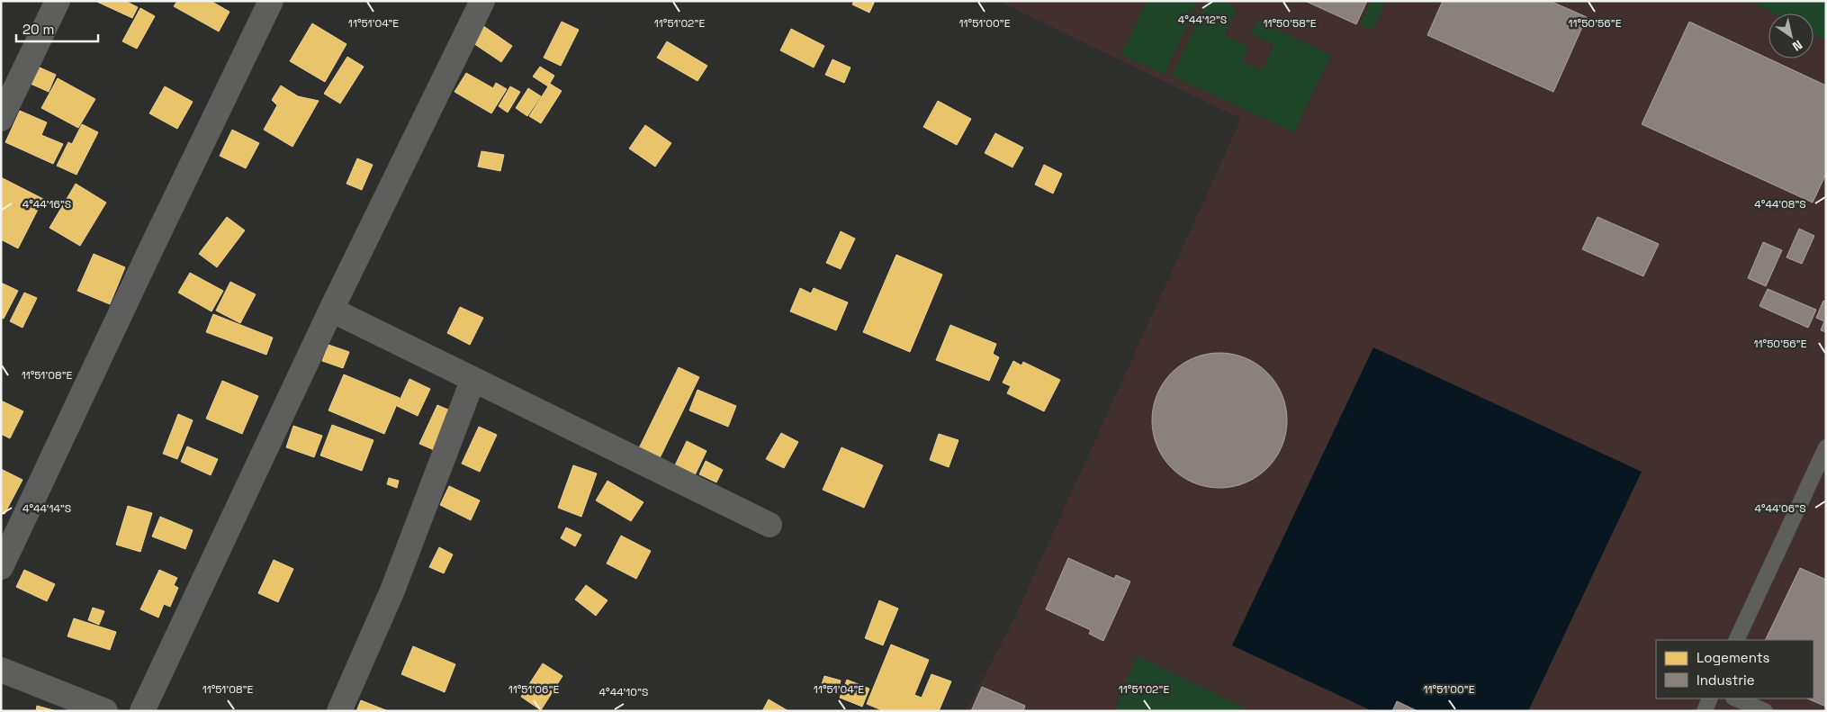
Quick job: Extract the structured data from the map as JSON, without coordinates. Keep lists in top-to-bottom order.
{
  "legend": ["Logements", "Industrie"],
  "scale_bar": "20 m",
  "north": "bottom right",
  "coordinates": [
    "4°44'12\"S",
    "11°51'04\"E",
    "11°51'02\"E",
    "11°51'00\"E",
    "11°50'58\"E",
    "11°50'56\"E",
    "4°44'16\"S",
    "4°44'08\"S",
    "11°51'08\"E",
    "4°44'14\"S",
    "4°44'06\"S",
    "11°51'06\"E",
    "4°44'10\"S"
  ]
}
